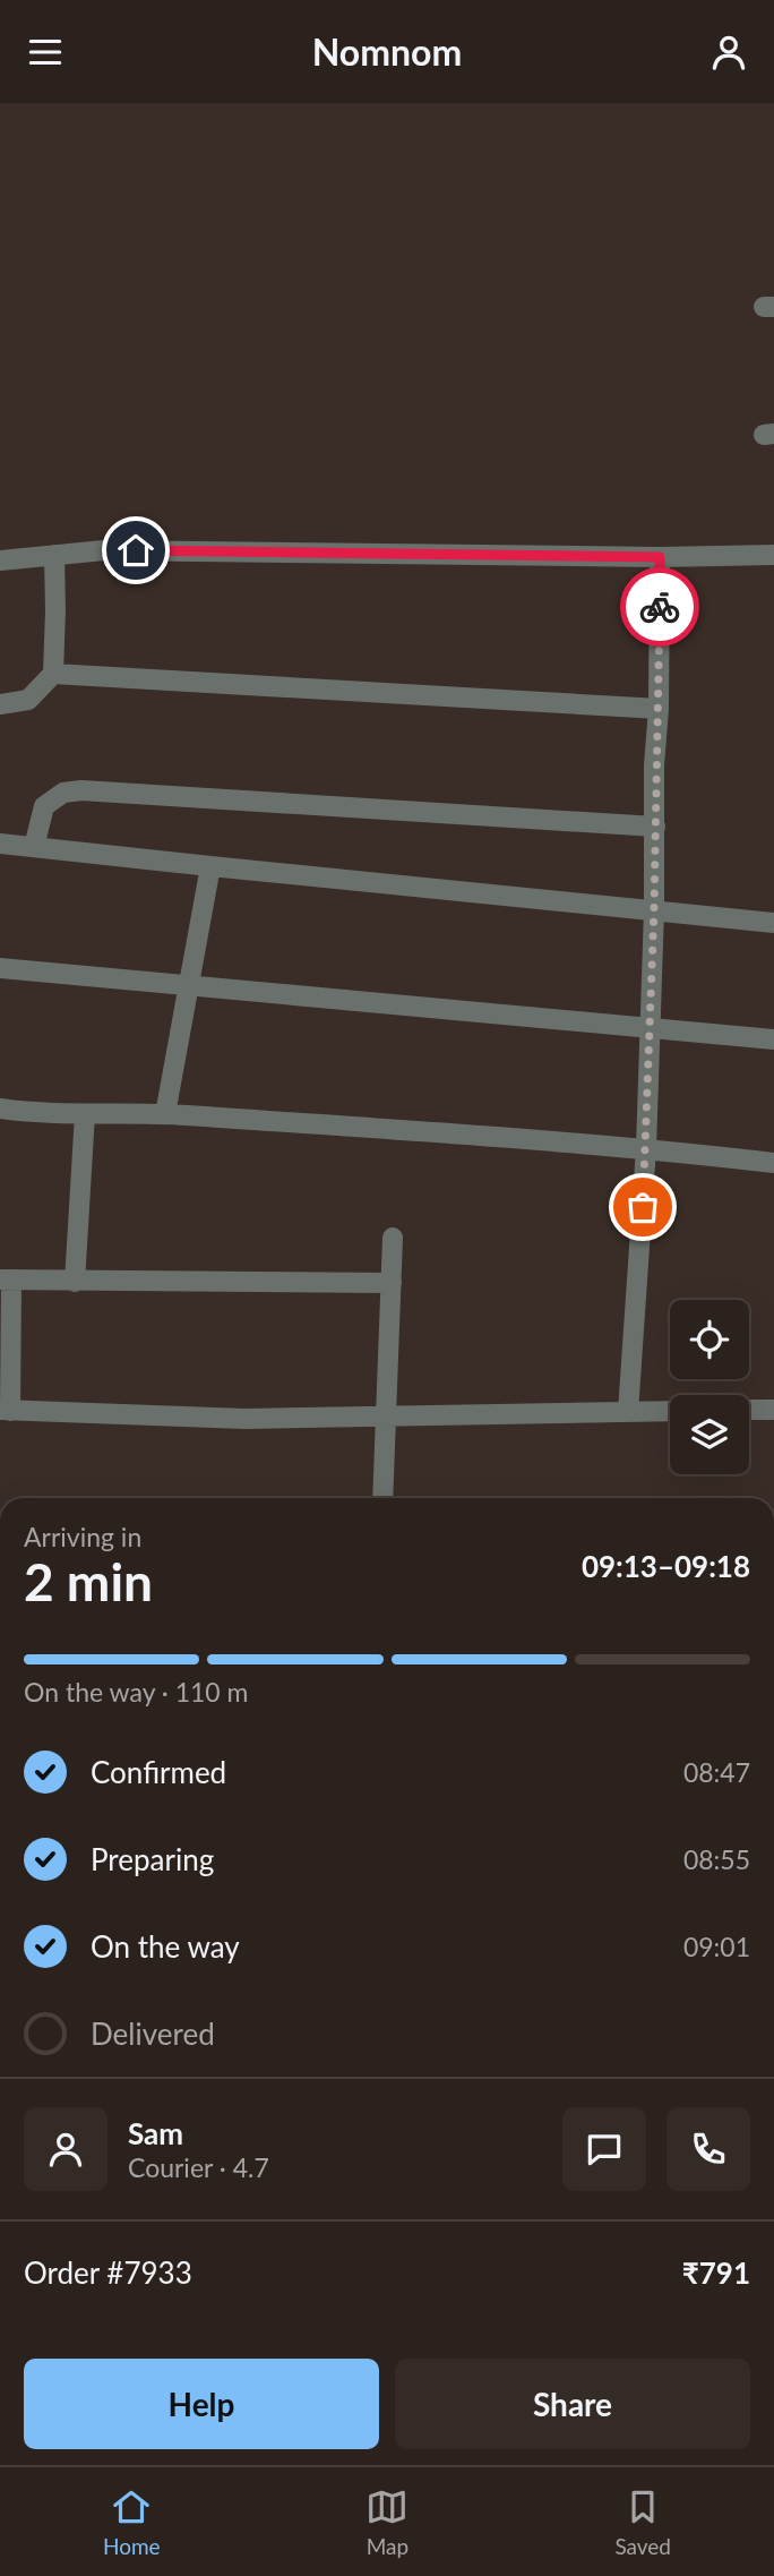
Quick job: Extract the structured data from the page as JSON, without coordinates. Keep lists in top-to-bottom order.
{
  "page": {
    "header": "Nomnom",
    "heading": ["2 min", "Arriving in", "09:13–09:18"],
    "panel": [
      "Sam",
      "Courier · 4.7",
      "Order #7933",
      "₹791"
    ],
    "bar": "On the way · 110 m",
    "list": [
      ["Confirmed", "08:47"],
      ["Preparing", "08:55"],
      ["On the way", "09:01"],
      "Delivered"
    ],
    "buttons": ["Help", "Share"],
    "tabs": ["Home", "Map", "Saved"]
  }
}
